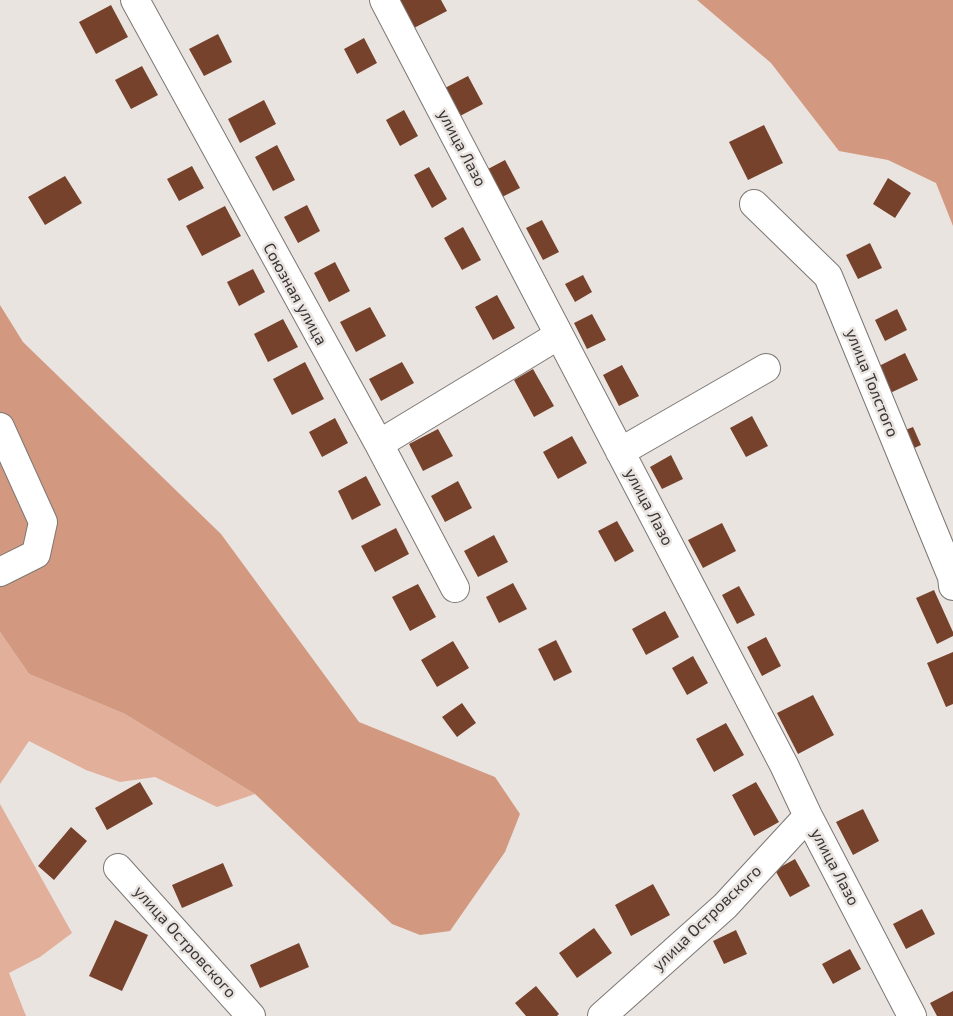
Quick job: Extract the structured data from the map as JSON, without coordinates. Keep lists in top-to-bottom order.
{
  "streets": {
    "street": [
      "улица Лазо",
      "Союзная улица",
      "улица Толстого",
      "улица Островского"
    ]
  },
  "crossings": [
    ["улица Лазо", "улица Островского"]
  ]
}
